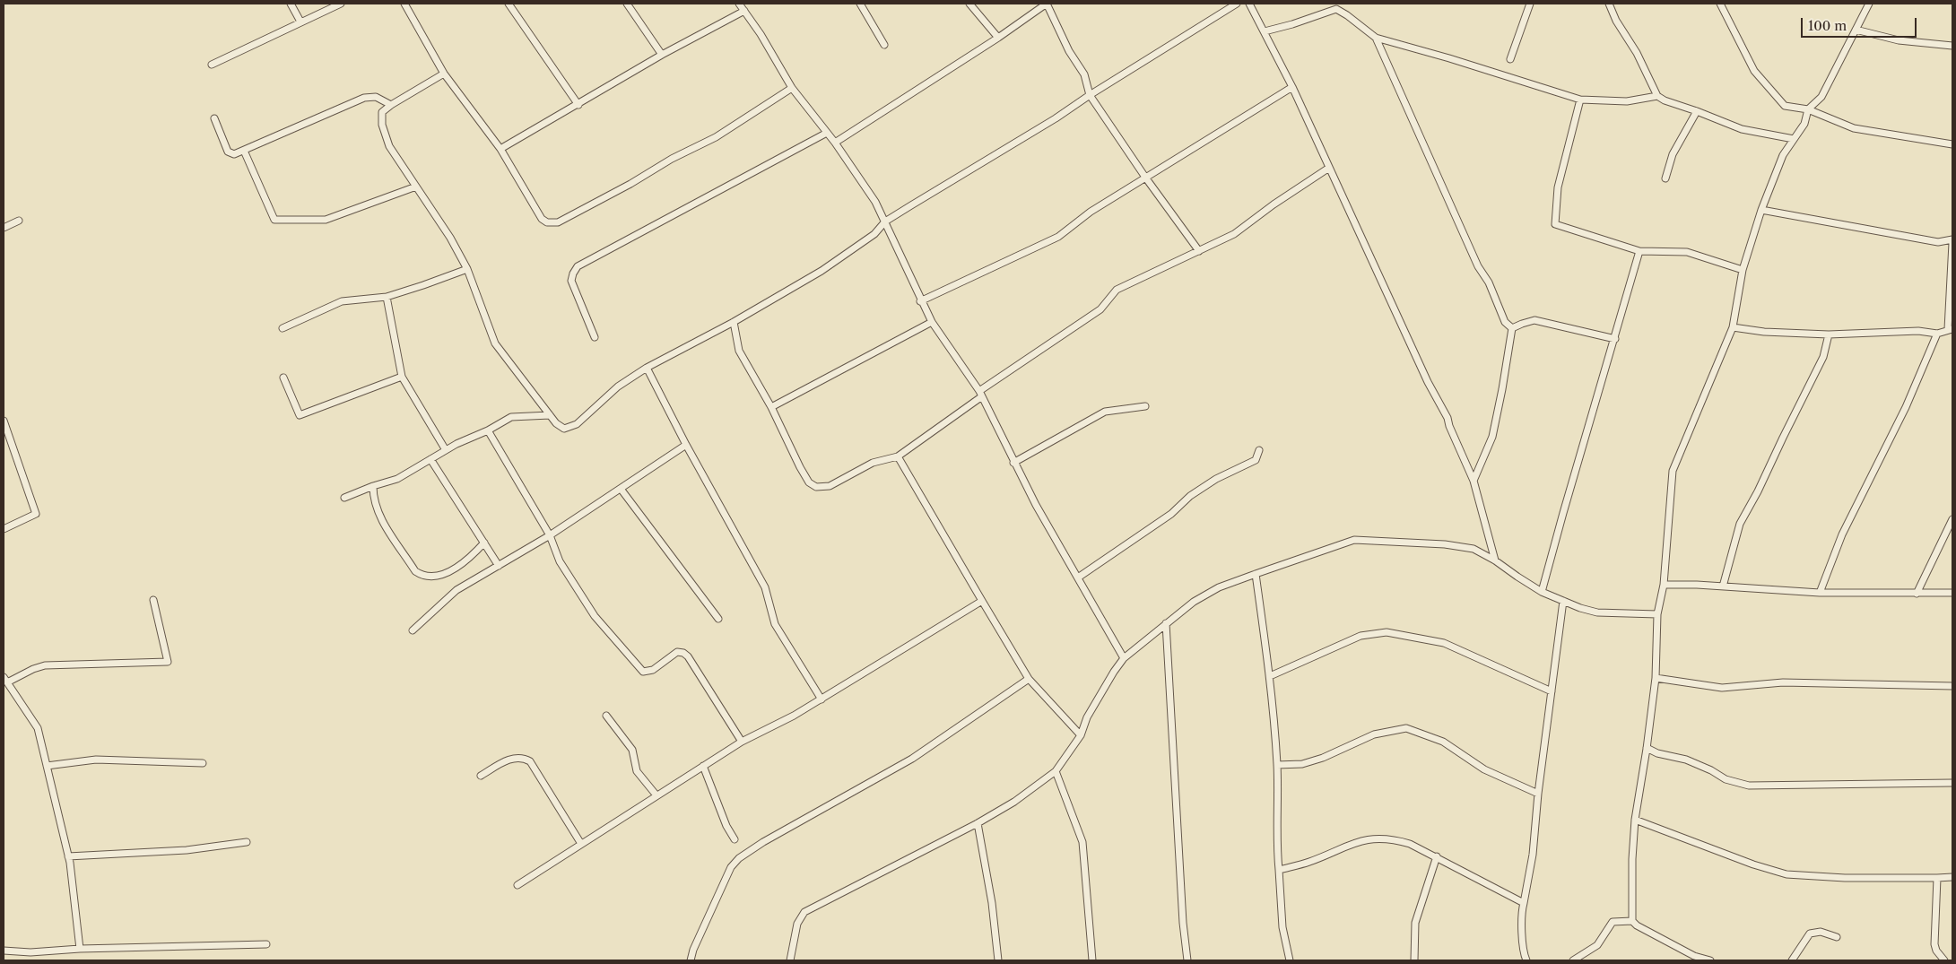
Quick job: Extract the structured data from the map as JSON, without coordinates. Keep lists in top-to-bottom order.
{
  "scale_bar": "100 m"
}
